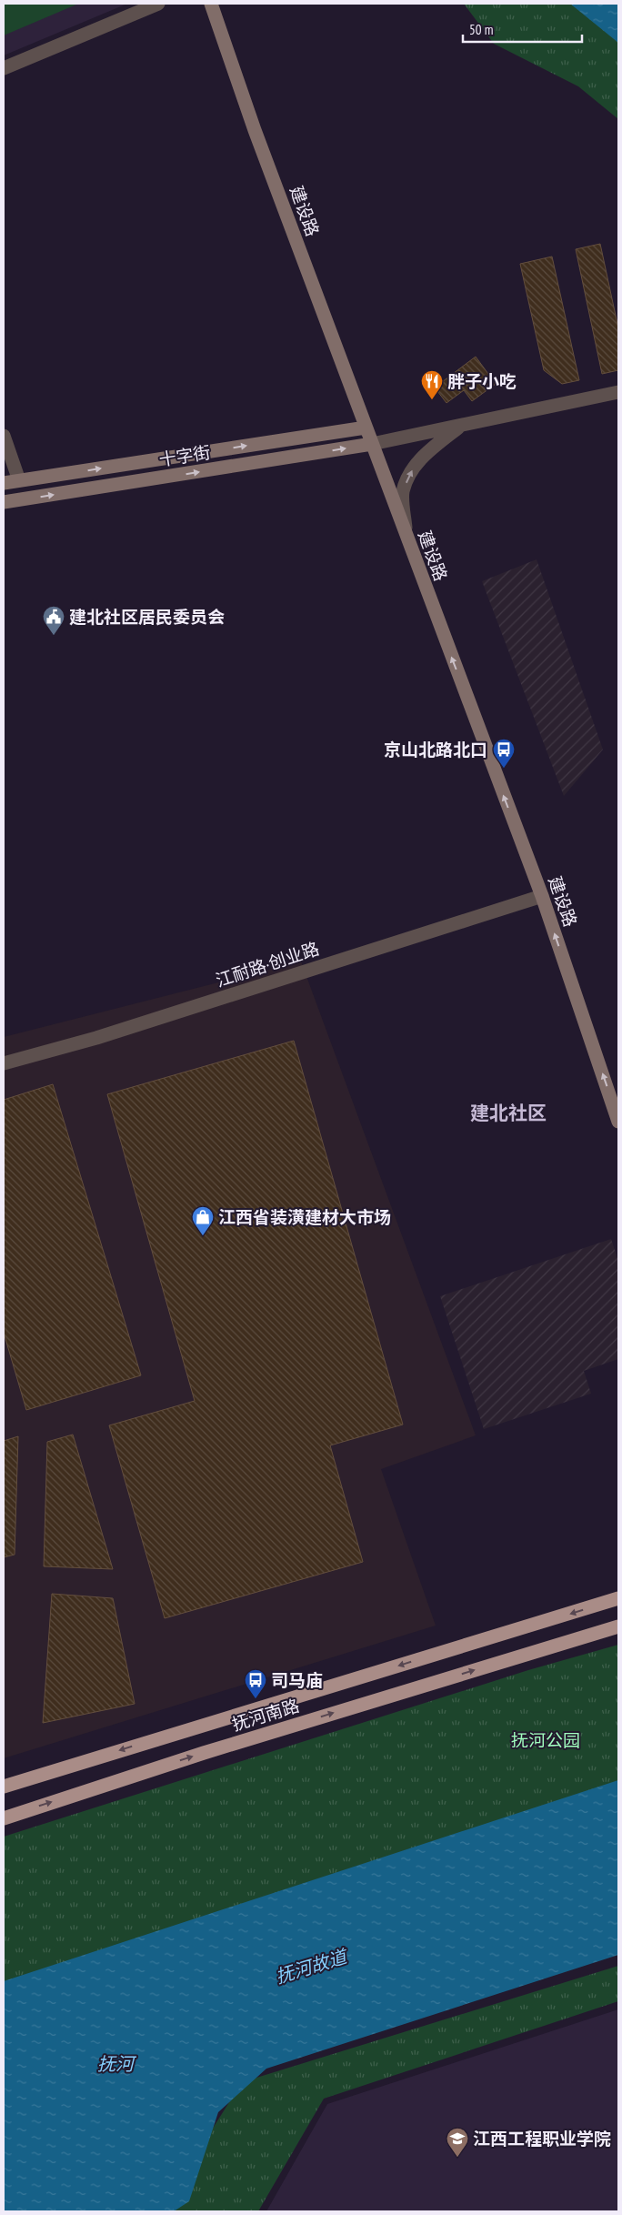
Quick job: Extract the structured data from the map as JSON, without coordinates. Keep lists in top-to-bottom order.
{
  "streets": {
    "highway": ["抚河南路"],
    "main road": ["建设路", "十字街"],
    "street": ["江耐路·创业路"]
  },
  "crossings": [
    ["建设路", "十字街"],
    ["建设路", "江耐路·创业路"]
  ],
  "one_way": ["建设路", "十字街"],
  "districts": ["建北社区"],
  "water": ["抚河故道", "抚河"],
  "parks": ["抚河公园"],
  "places": {
    "restaurant": ["胖子小吃"],
    "public building": ["建北社区居民委员会"],
    "bus stop": ["京山北路北口", "司马庙"],
    "shop": ["江西省装潢建材大市场"],
    "school or university": ["江西工程职业学院"]
  },
  "scale_bar": "50 m"
}
